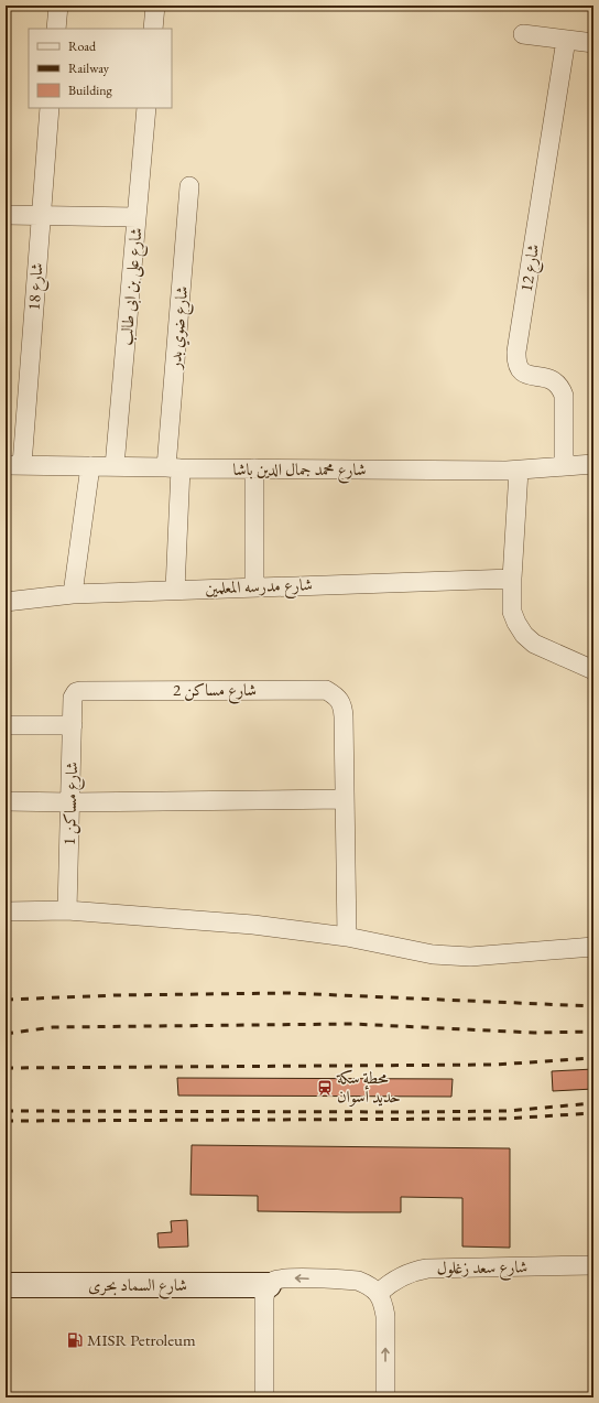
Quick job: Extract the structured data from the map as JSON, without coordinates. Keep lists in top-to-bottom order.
{
  "streets": {
    "street": [
      "شارع 12",
      "شارع 18",
      "شارع على بن ابى طالب",
      "شارع ضوي بدر",
      "شارع محمد جمال الدين باشا",
      "شارع مدرسه المعلمين",
      "شارع مساكن 2",
      "شارع مساكن 1",
      "شارع سعد زغلول",
      "شارع السماد بحرى"
    ]
  },
  "crossings": [
    ["شارع 12", "شارع محمد جمال الدين باشا"],
    ["شارع 18", "شارع محمد جمال الدين باشا"],
    ["شارع على بن ابى طالب", "شارع محمد جمال الدين باشا"],
    ["شارع ضوي بدر", "شارع محمد جمال الدين باشا"],
    ["شارع ضوي بدر", "شارع مدرسه المعلمين"],
    ["شارع مساكن 2", "شارع مساكن 1"]
  ],
  "places": {
    "station": ["محطة سكة حديد أسوان"],
    "fuel station": ["MISR Petroleum"]
  },
  "legend": ["Road", "Railway", "Building"]
}
